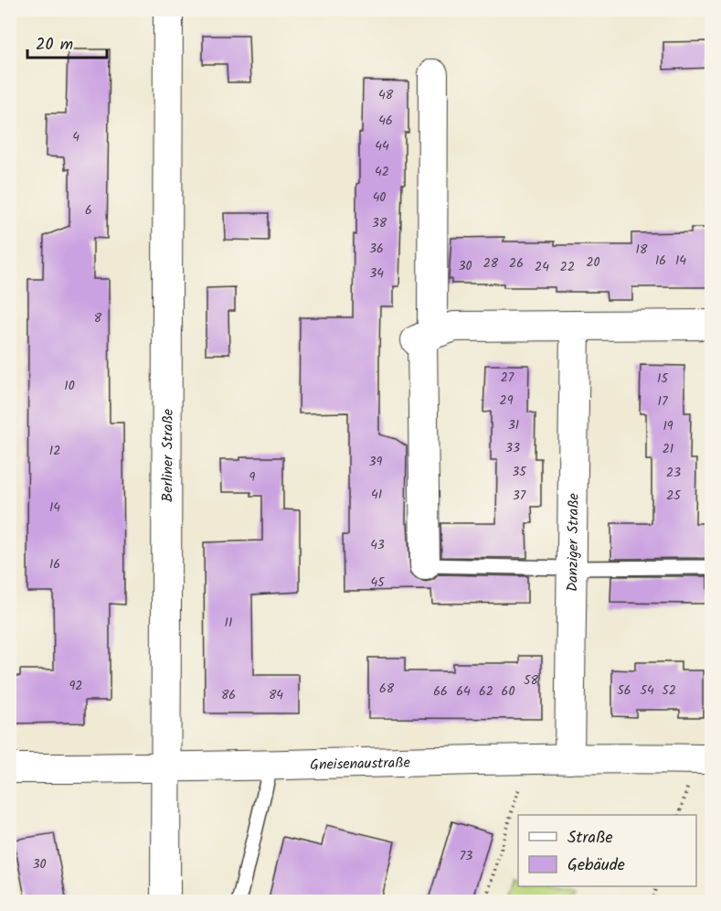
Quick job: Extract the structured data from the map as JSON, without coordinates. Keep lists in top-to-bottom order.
{
  "streets": {
    "street": ["Berliner Straße", "Danziger Straße", "Gneisenaustraße"]
  },
  "crossings": [
    ["Berliner Straße", "Gneisenaustraße"],
    ["Danziger Straße", "Gneisenaustraße"]
  ],
  "house_numbers": [
    "48",
    "46",
    "4",
    "44",
    "42",
    "40",
    "6",
    "38",
    "36",
    "18",
    "16",
    "14",
    "20",
    "28",
    "26",
    "30",
    "24",
    "22",
    "34",
    "8",
    "27",
    "15",
    "10",
    "29",
    "17",
    "31",
    "19",
    "33",
    "21",
    "12",
    "39",
    "35",
    "23",
    "9",
    "41",
    "37",
    "25",
    "14",
    "43",
    "16",
    "45",
    "11",
    "58",
    "92",
    "68",
    "56",
    "54",
    "52",
    "66",
    "64",
    "62",
    "60",
    "86",
    "84",
    "73",
    "30"
  ],
  "legend": ["Straße", "Gebäude"],
  "scale_bar": "20 m"
}
